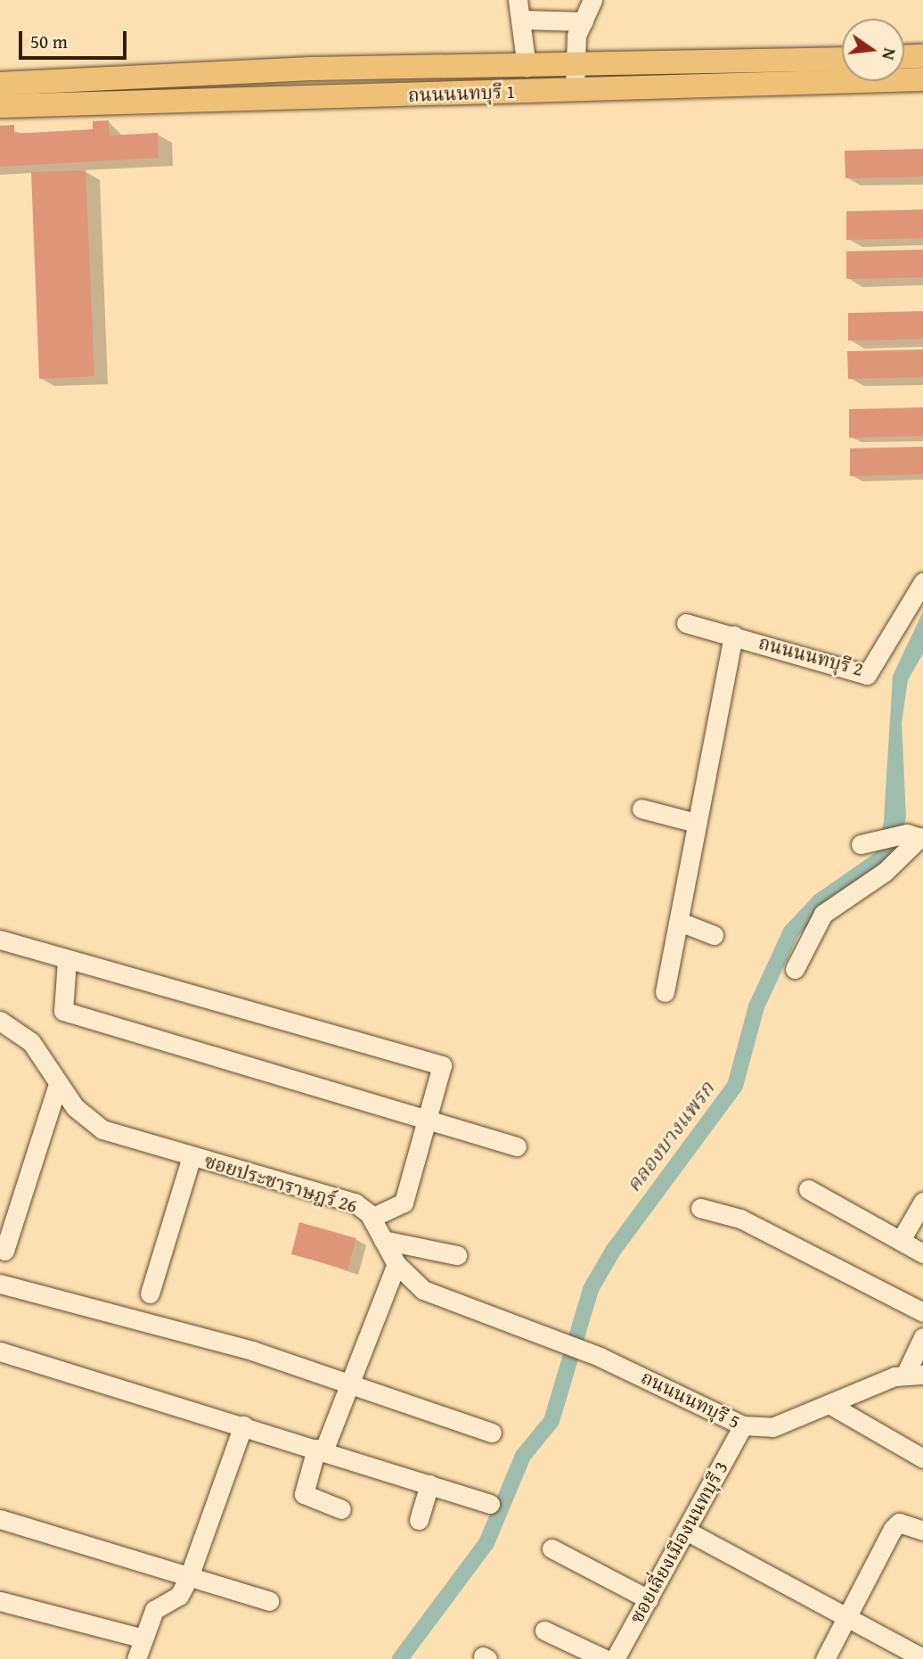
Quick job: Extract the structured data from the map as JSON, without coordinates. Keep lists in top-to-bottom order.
{
  "streets": {
    "main road": ["ถนนนนทบุรี 1"],
    "street": [
      "ถนนนนทบุรี 2",
      "ซอยประชาราษฎร์ 26",
      "ถนนนนทบุรี 5",
      "ซอยเลี่ยงเมืองนนทบุรี 3"
    ]
  },
  "crossings": [
    ["ซอยประชาราษฎร์ 26", "ถนนนนทบุรี 5"],
    ["ถนนนนทบุรี 5", "ซอยเลี่ยงเมืองนนทบุรี 3"]
  ],
  "water": ["คลองบางแพรก"],
  "scale_bar": "50 m",
  "north": "right"
}
